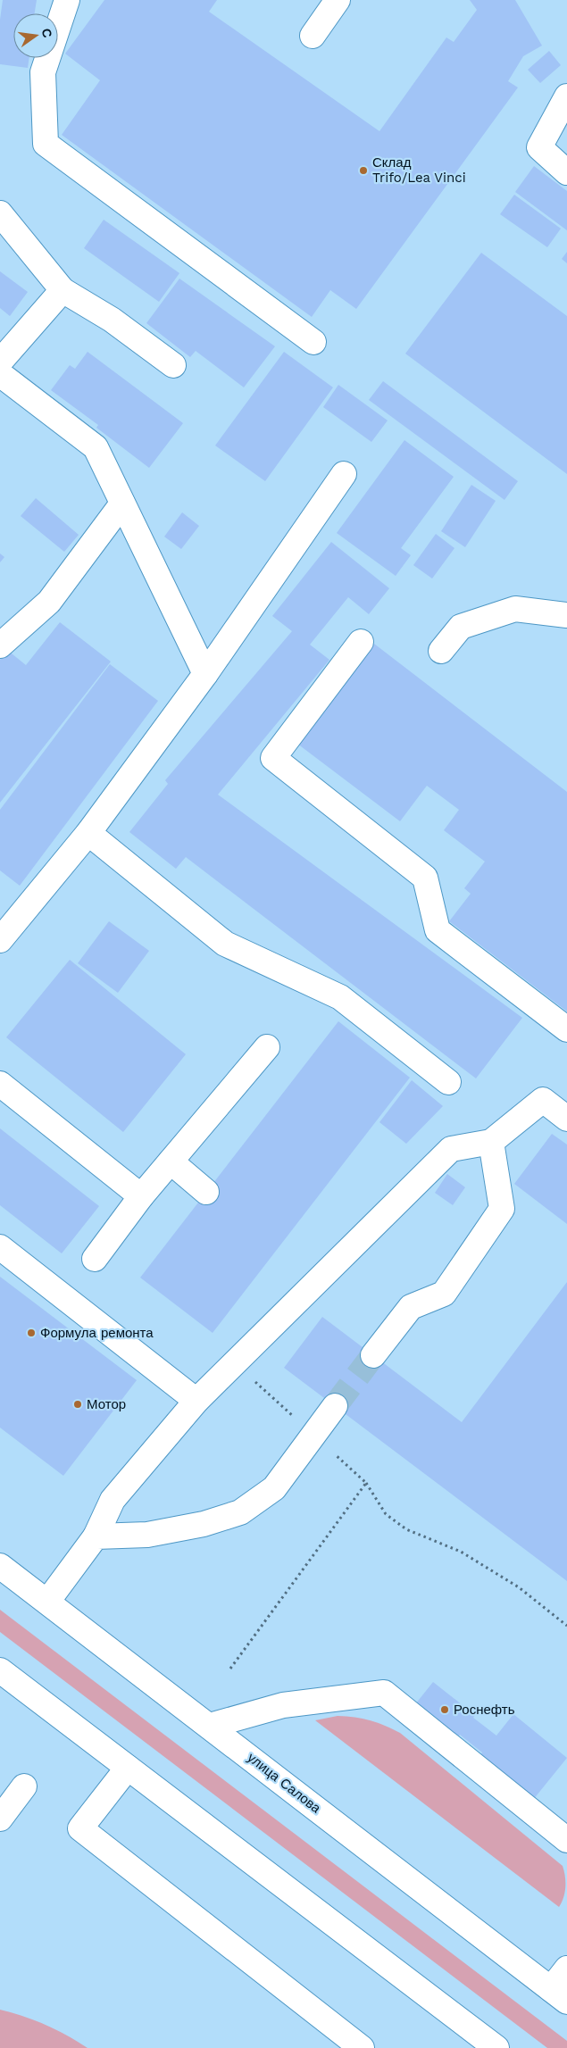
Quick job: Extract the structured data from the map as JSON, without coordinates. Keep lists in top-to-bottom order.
{
  "streets": {
    "main road": ["улица Салова"]
  },
  "places": [
    "Склад Trifo/Lea Vinci",
    "Формула ремонта",
    "Мотор",
    "Роснефть"
  ],
  "north": "right"
}
